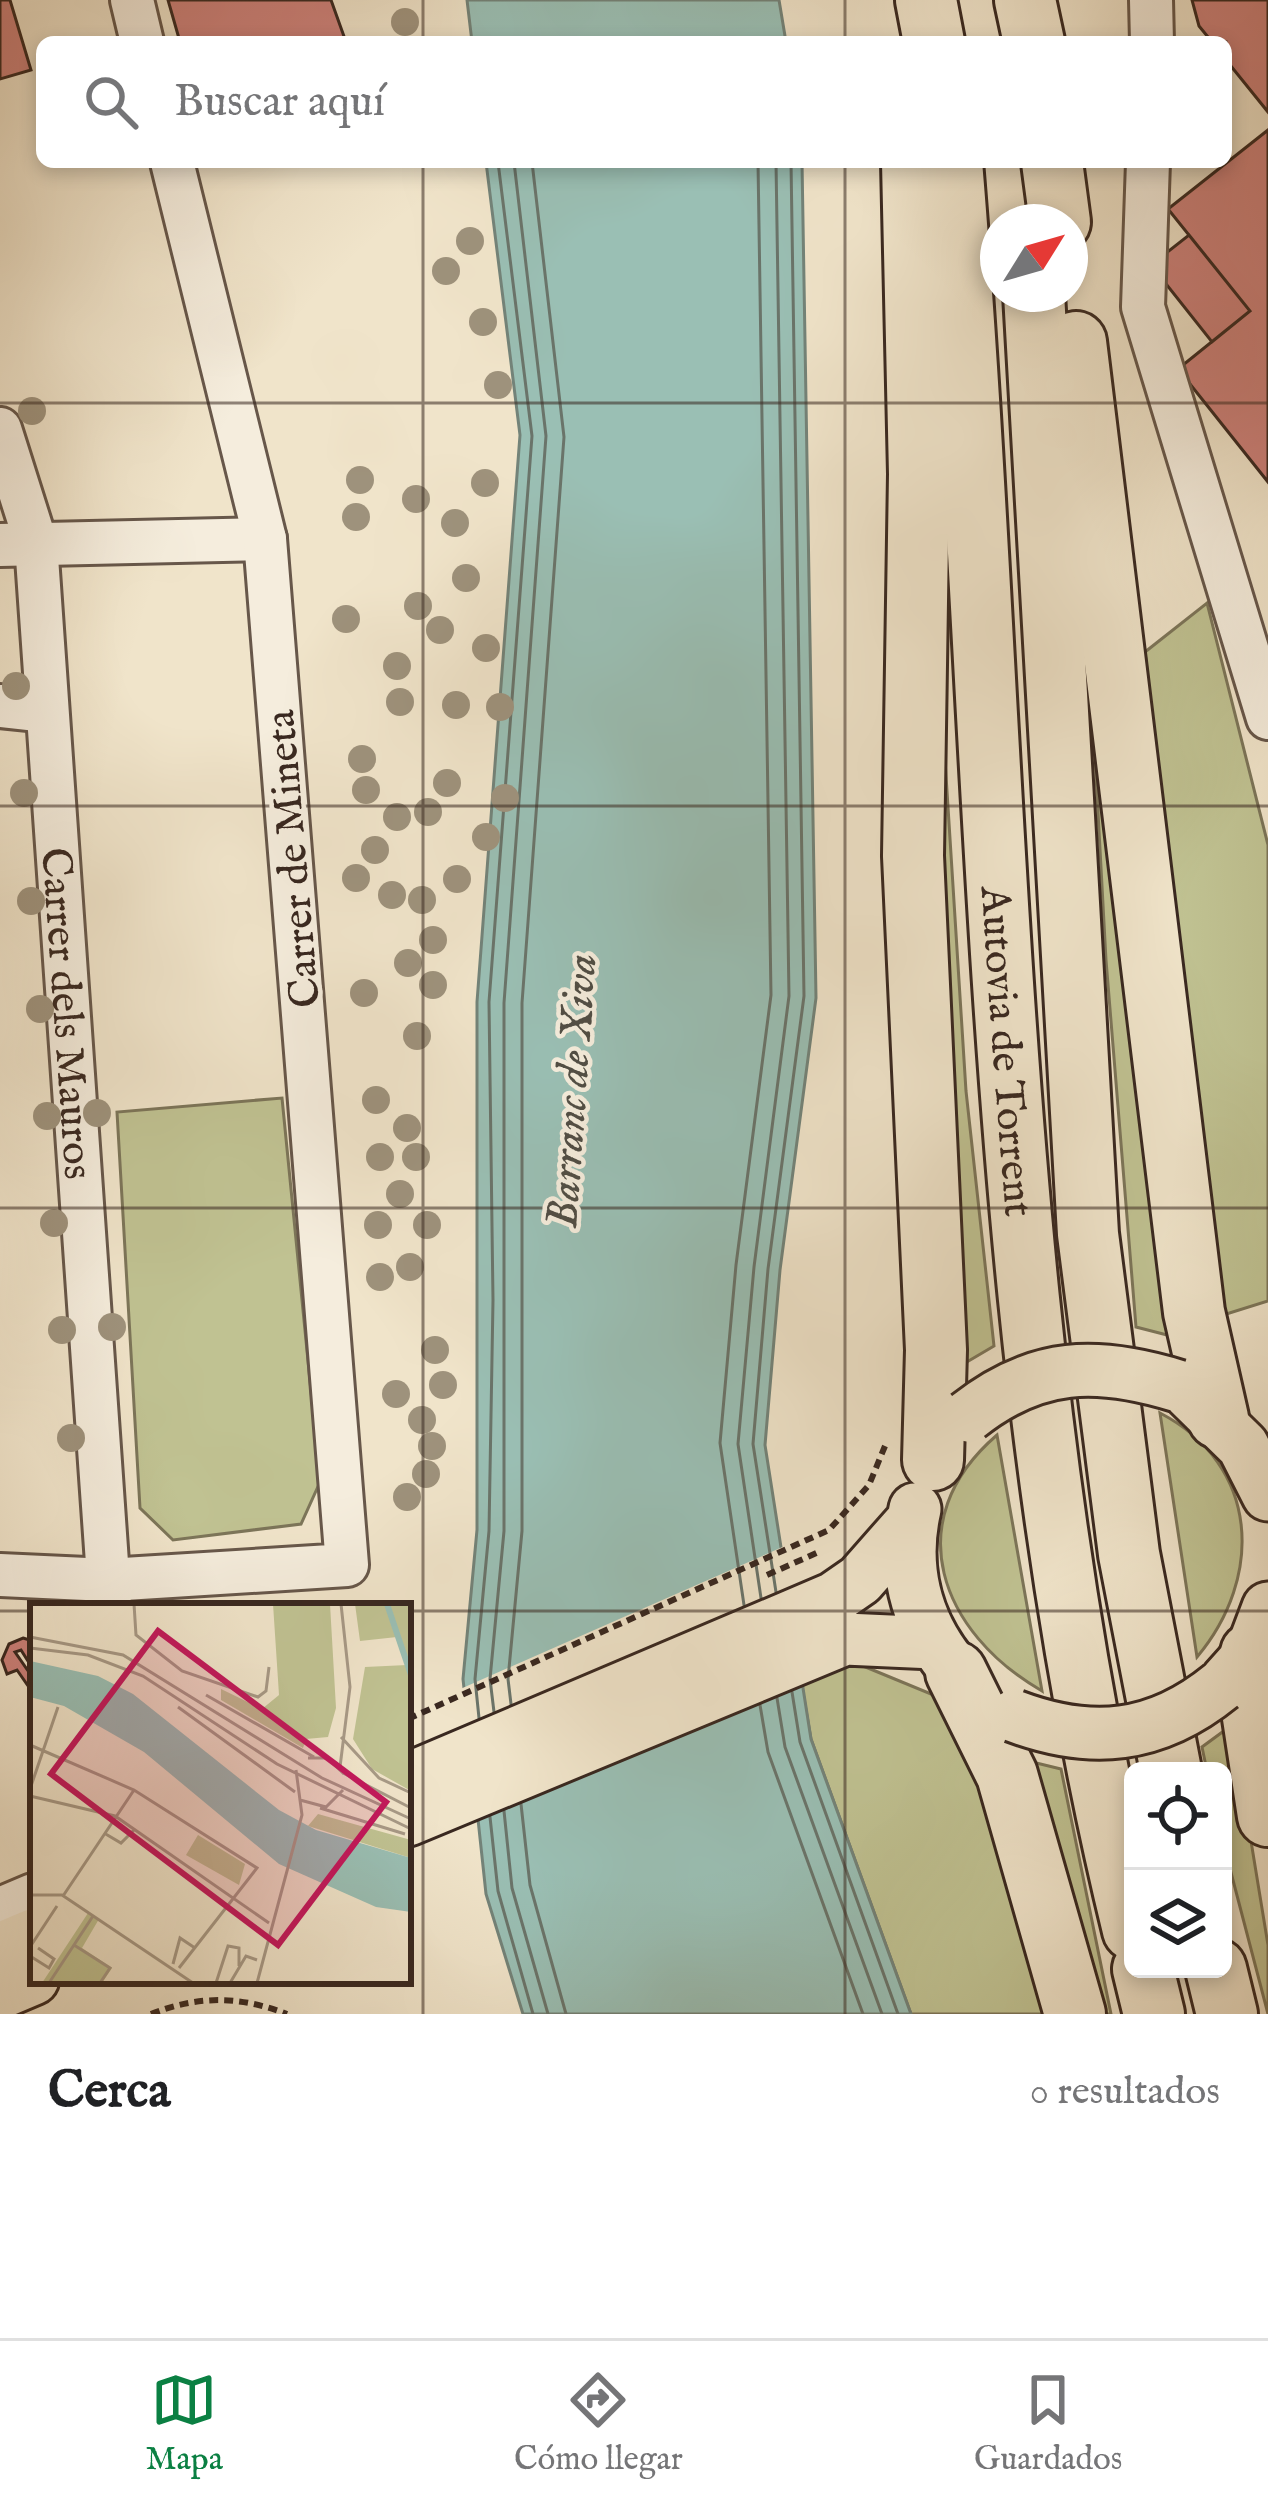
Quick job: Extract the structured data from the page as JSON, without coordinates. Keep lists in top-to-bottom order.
{
  "streets": {
    "highway": ["Autovia de Torrent"],
    "street": ["Carrer de Mineta", "Carrer dels Mauros"]
  },
  "crossings": [
    ["Carrer de Mineta", "Carrer dels Mauros"]
  ],
  "water": ["Barranc de Xiva"],
  "north": "top right",
  "page": {
    "search": "Buscar aquí",
    "heading": ["Cerca", "0 resultados"],
    "nav": ["Mapa", "Cómo llegar", "Guardados"]
  }
}
